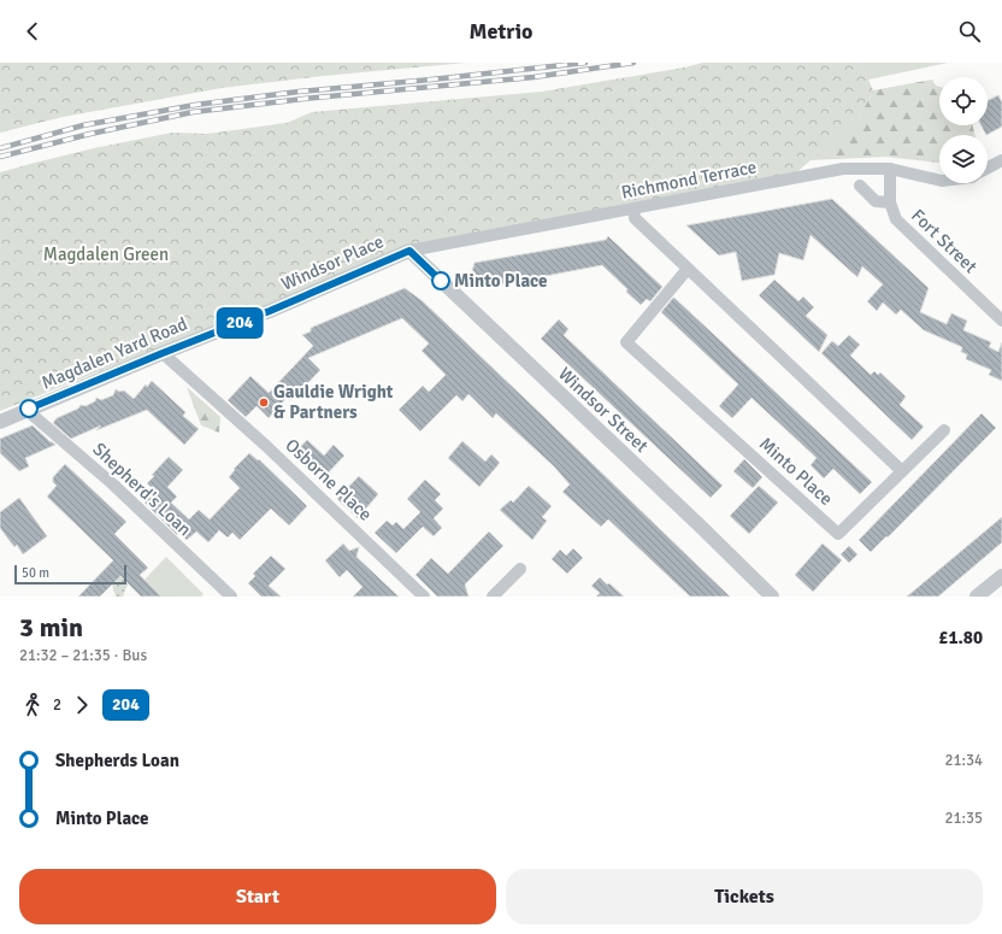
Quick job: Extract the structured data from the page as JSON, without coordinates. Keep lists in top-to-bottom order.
{
  "streets": {
    "street": [
      "Richmond Terrace",
      "Fort Street",
      "Windsor Place",
      "Magdalen Yard Road",
      "Windsor Street",
      "Minto Place",
      "Osborne Place",
      "Shepherd's Loan"
    ]
  },
  "crossings": [
    ["Richmond Terrace", "Fort Street"],
    ["Richmond Terrace", "Windsor Place"],
    ["Richmond Terrace", "Windsor Street"],
    ["Windsor Place", "Magdalen Yard Road"],
    ["Windsor Place", "Windsor Street"],
    ["Magdalen Yard Road", "Osborne Place"],
    ["Magdalen Yard Road", "Shepherd's Loan"]
  ],
  "parks": ["Magdalen Green"],
  "places": ["Minto Place", "Gauldie Wright & Partners"],
  "lines": ["bus line 204"],
  "scale_bar": "50 m",
  "page": {
    "header": "Metrio",
    "on_map": "204",
    "scale": "50 m",
    "heading": ["3 min", "21:32 – 21:35 · Bus", "£1.80"],
    "legs": ["2", "204"],
    "list": [
      {
        "name": "Shepherds Loan",
        "value": "21:34"
      },
      {
        "name": "Minto Place",
        "value": "21:35"
      }
    ],
    "buttons": ["Start", "Tickets"]
  }
}
